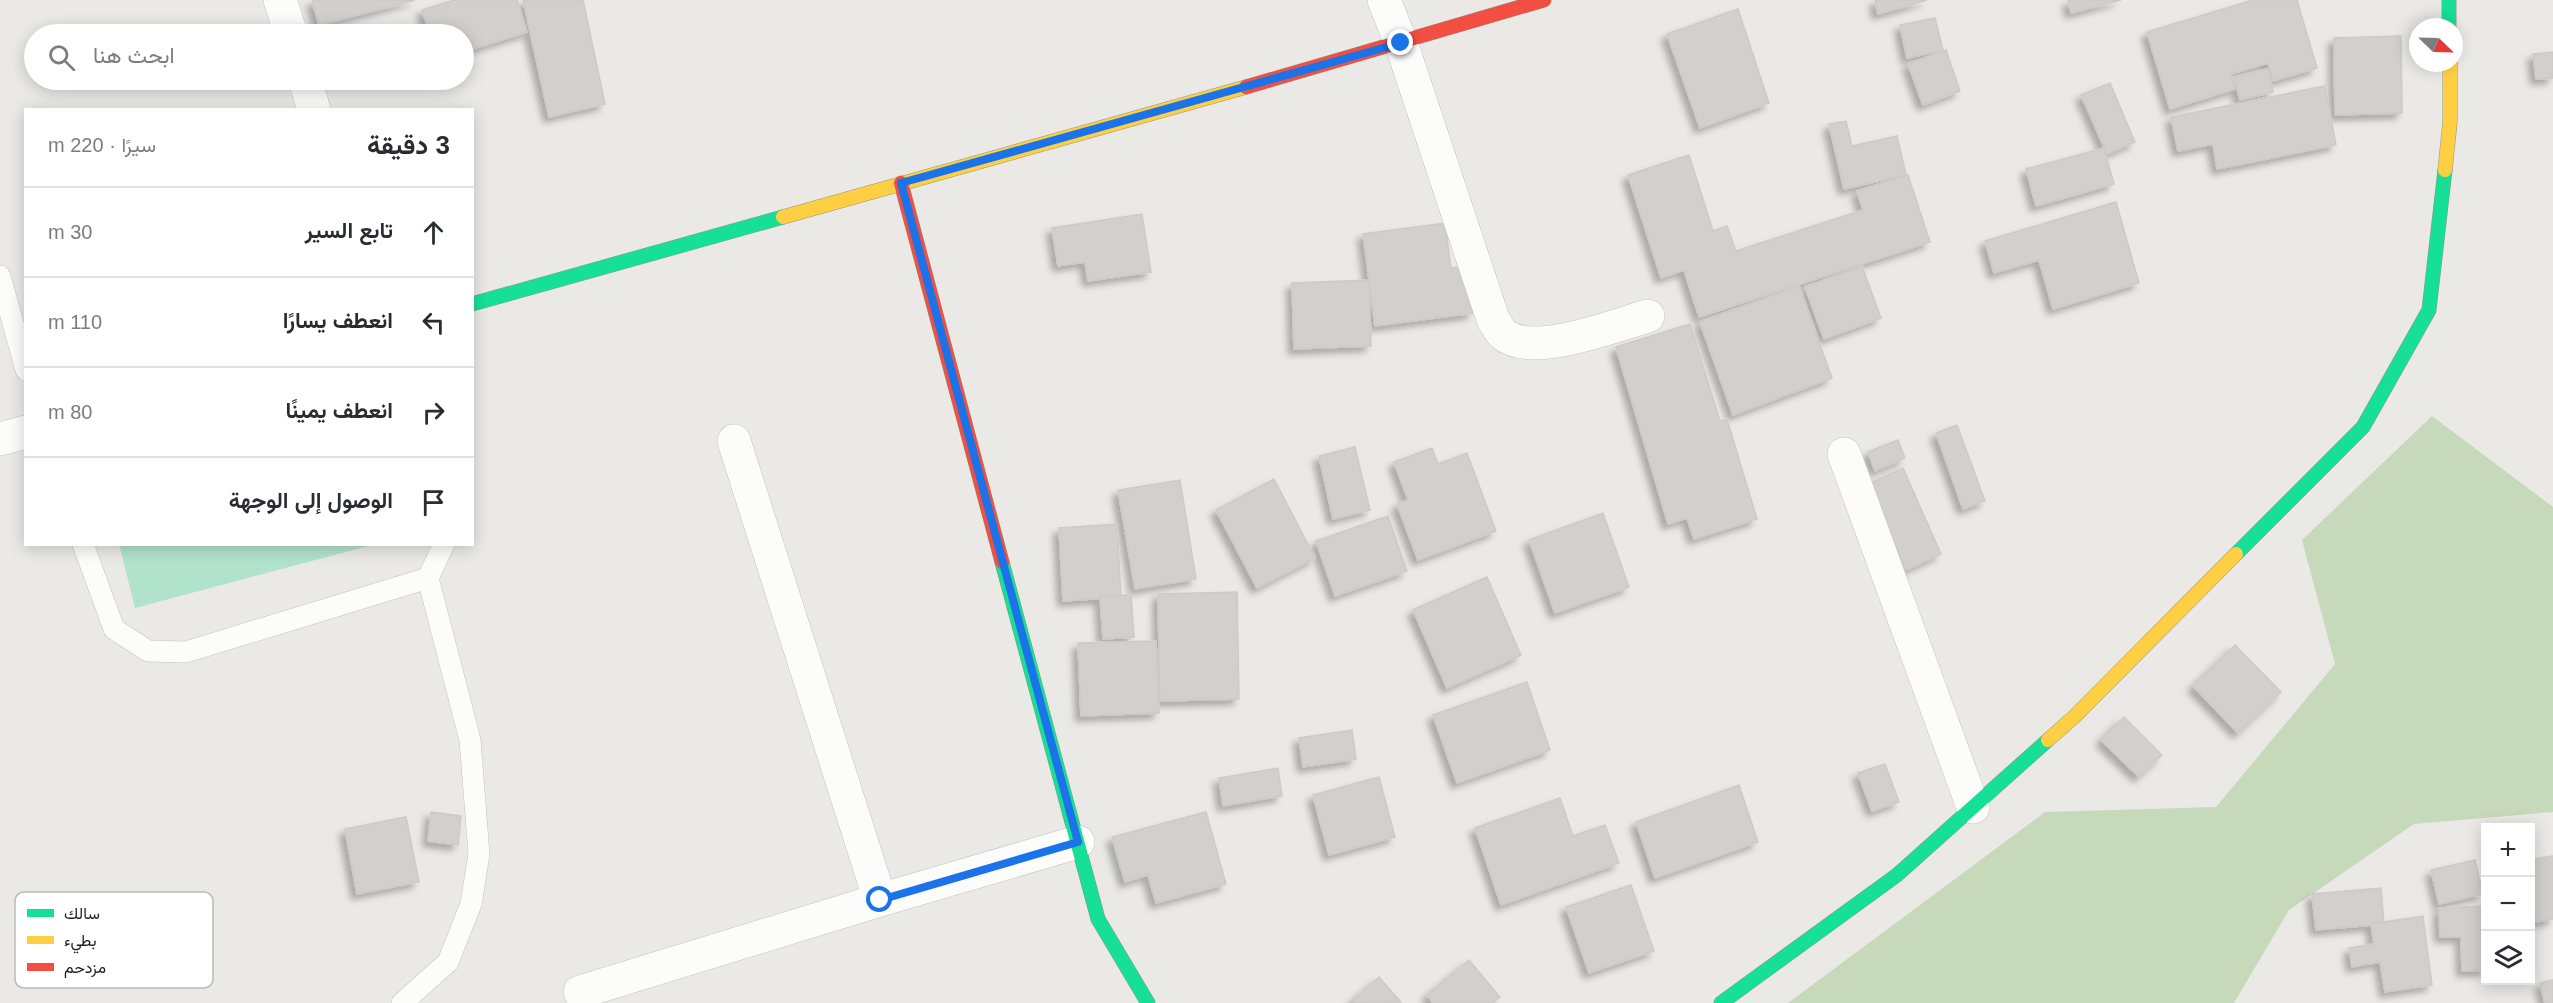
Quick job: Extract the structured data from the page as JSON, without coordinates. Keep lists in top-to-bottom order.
{
  "legend": ["سالك", "بطيء", "مزدحم"],
  "north": "bottom right",
  "page": {
    "search": "ابحث هنا",
    "heading": ["3 دقيقة", "سيرًا · 220 m"],
    "list": [
      ["تابع السير", "30 m"],
      ["انعطف يسارًا", "110 m"],
      ["انعطف يمينًا", "80 m"],
      "الوصول إلى الوجهة"
    ],
    "map_buttons": ["+", "−"]
  }
}
